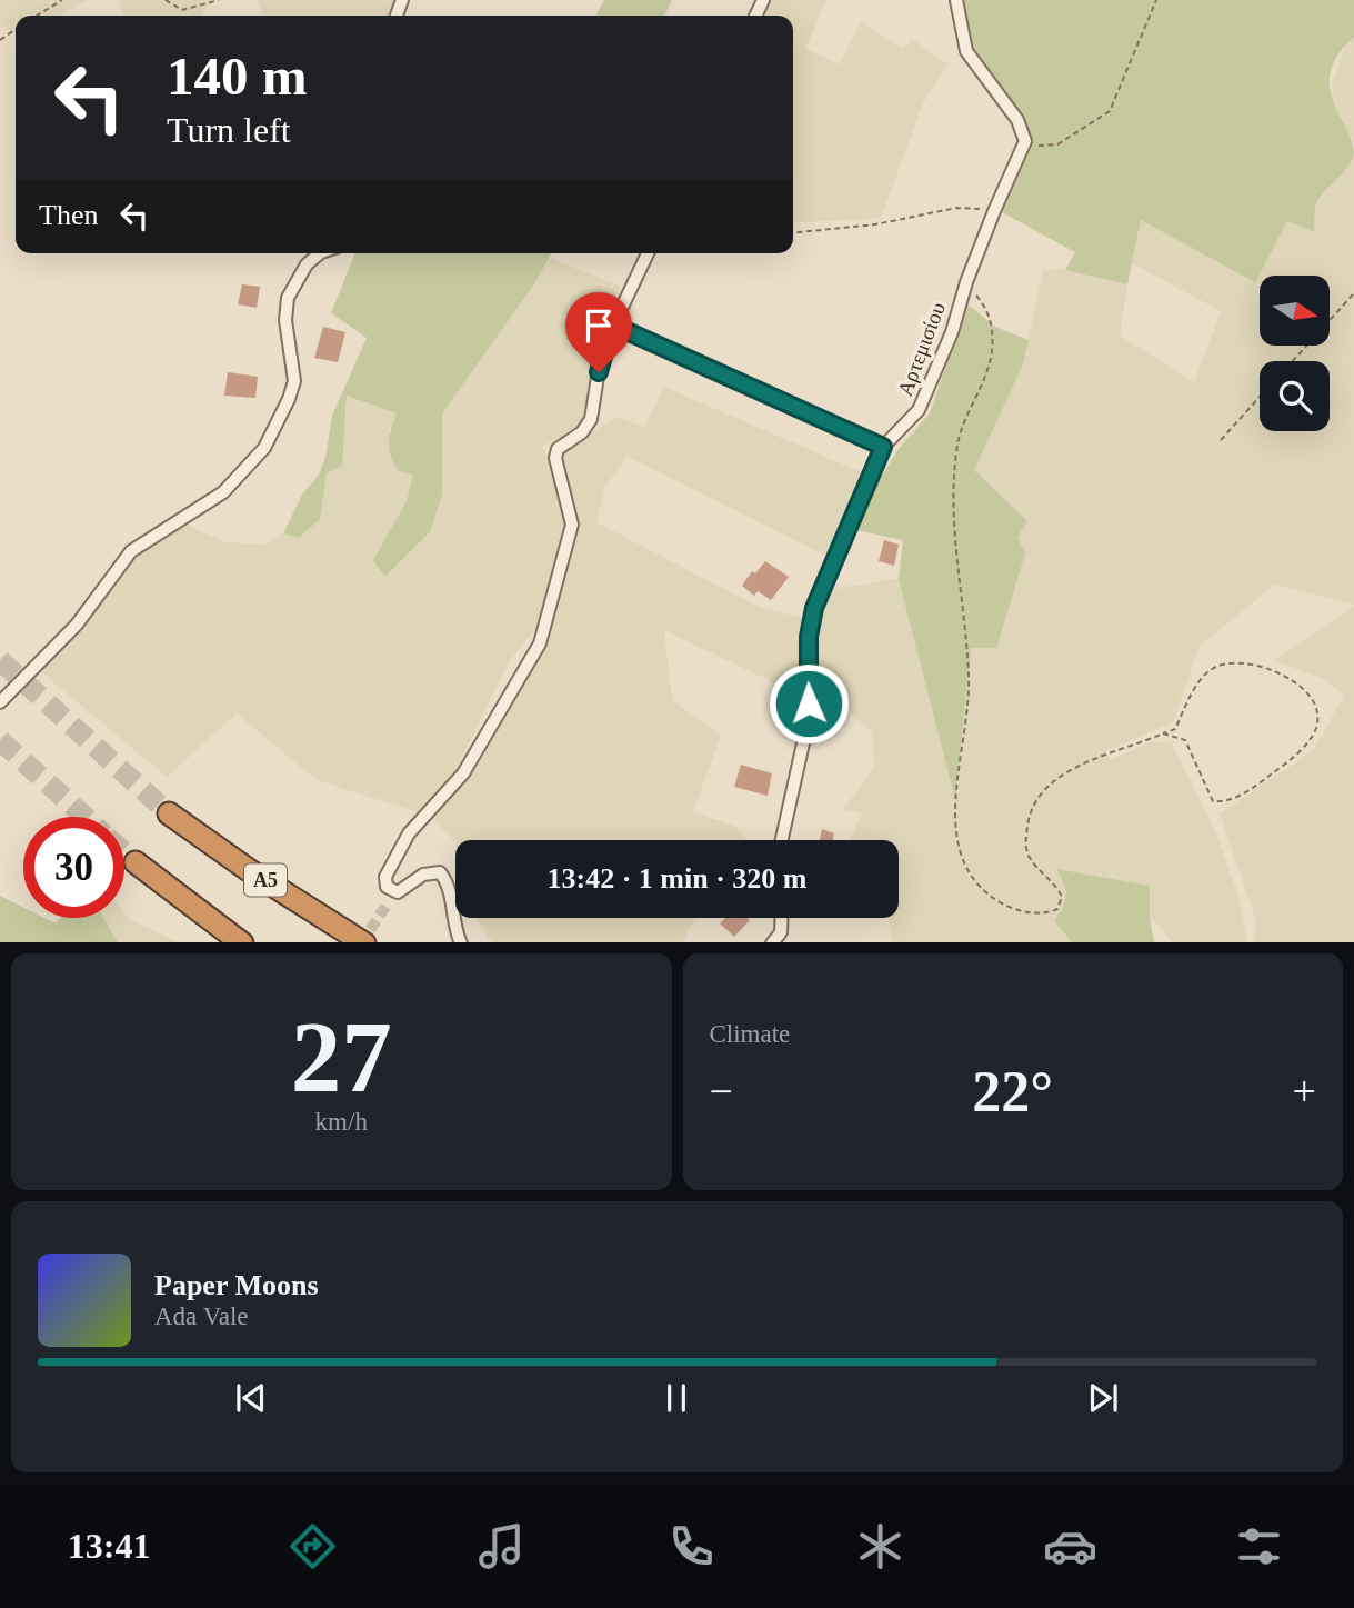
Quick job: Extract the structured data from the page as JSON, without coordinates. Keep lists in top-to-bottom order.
{
  "streets": {
    "highway": ["Α5"],
    "street": ["Αρτεμισίου"]
  },
  "north": "right",
  "page": {
    "turn": ["140 m", "Turn left"],
    "then": "Then",
    "limit": "30",
    "trip": "13:42 · 1 min · 320 m",
    "tile": [
      ["27", "km/h"],
      "Climate"
    ],
    "heat": ["−", "22°", "+"],
    "song": ["Paper Moons", "Ada Vale"],
    "tabs": "13:41"
  }
}
